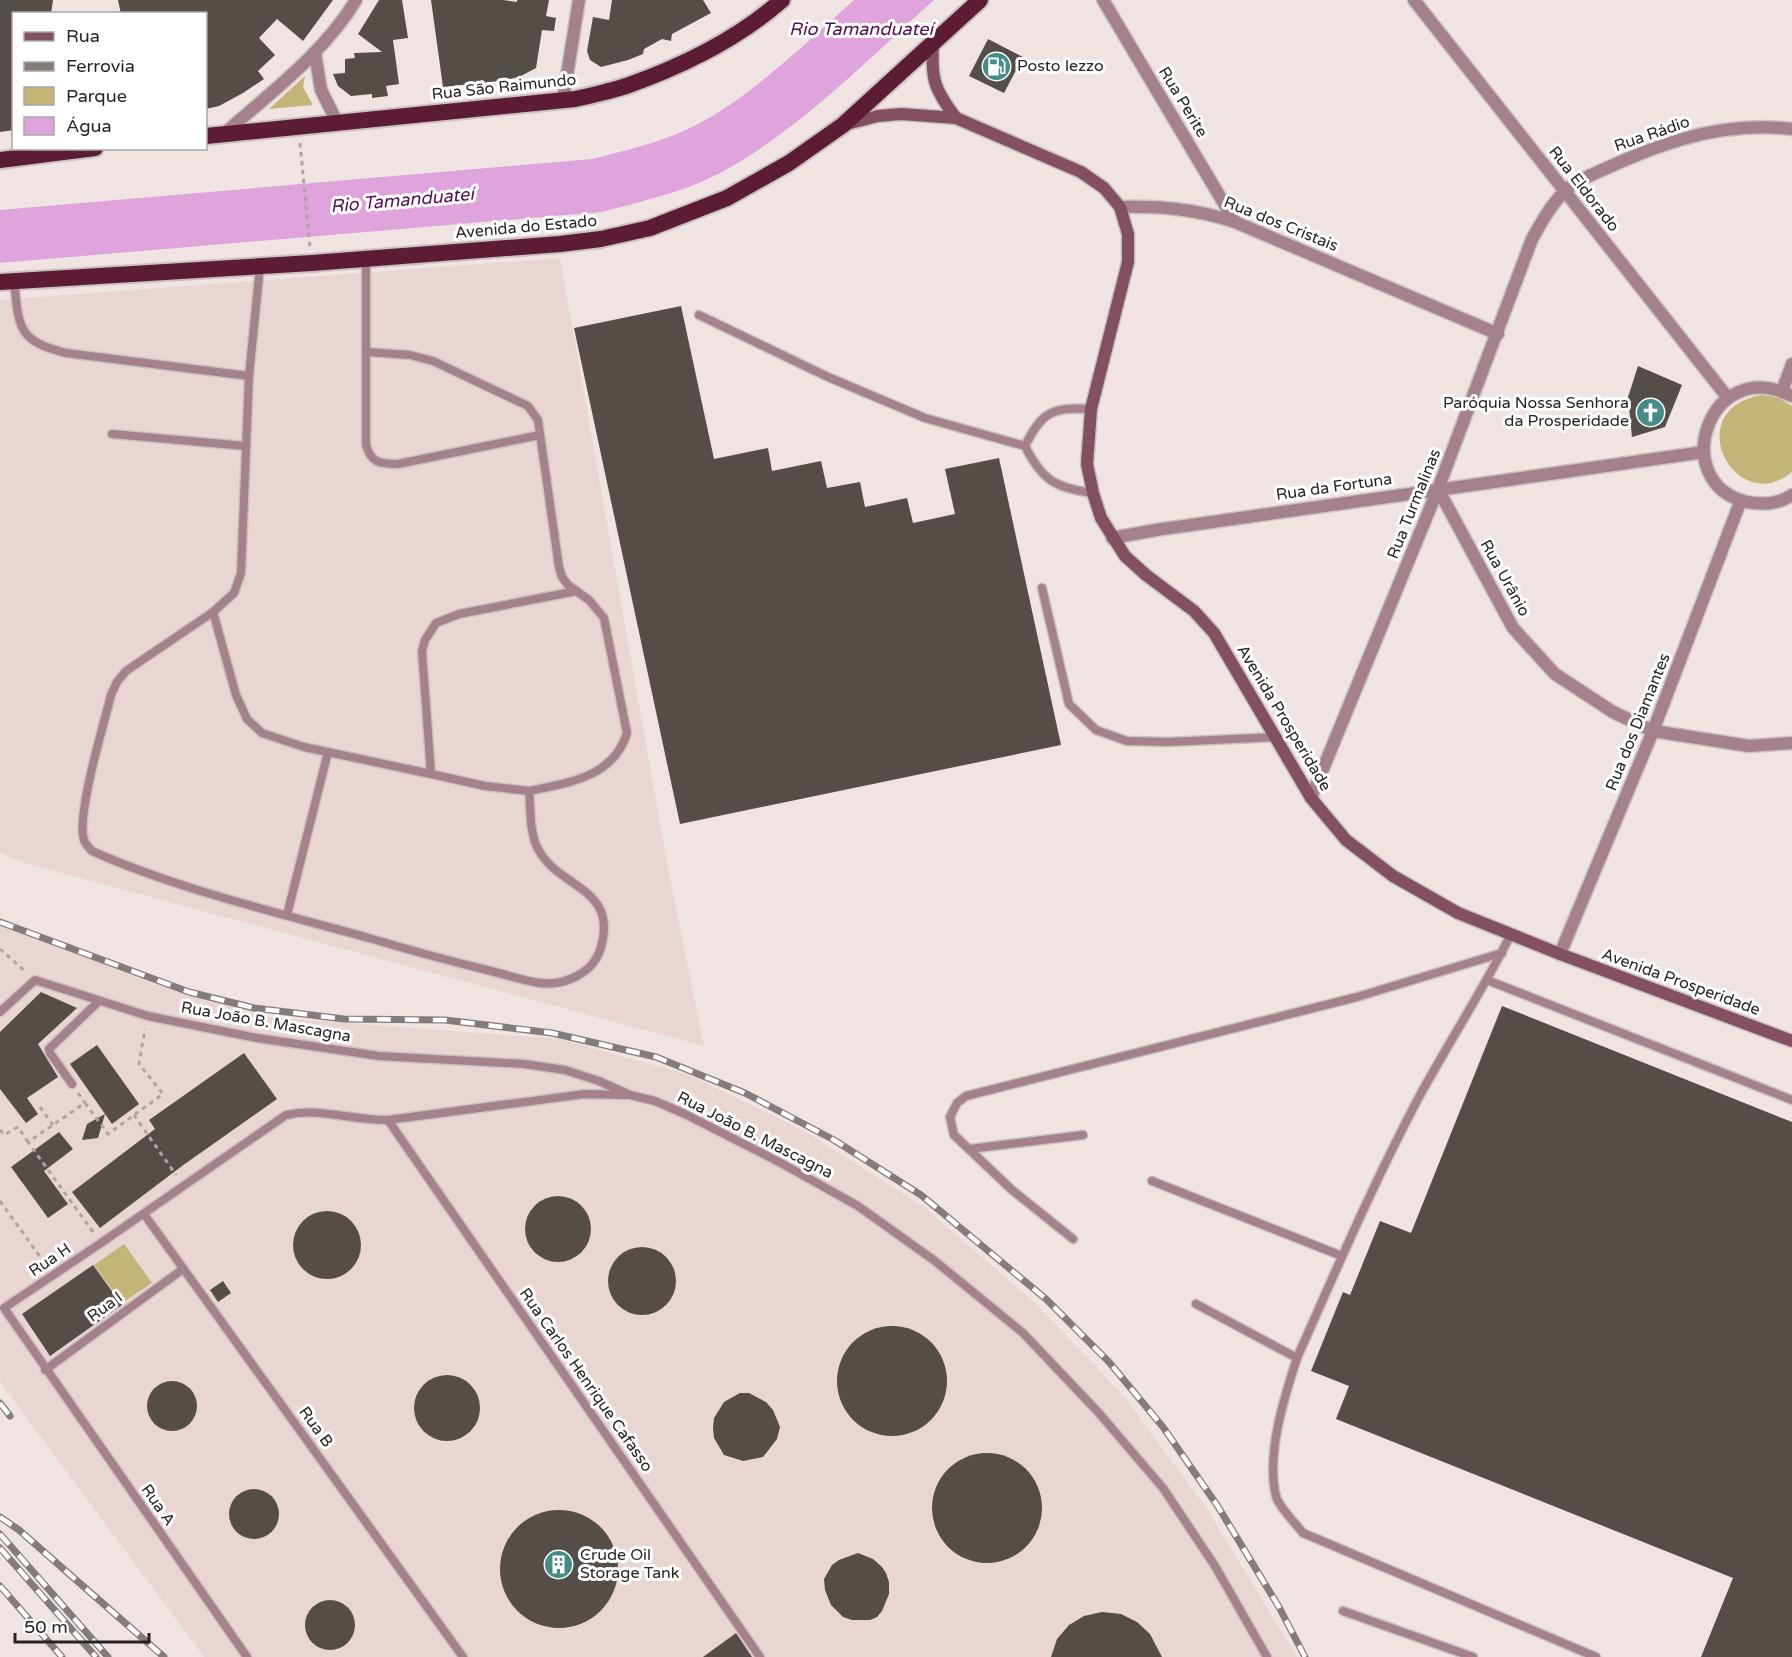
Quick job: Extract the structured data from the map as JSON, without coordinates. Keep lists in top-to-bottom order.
{
  "streets": {
    "highway": ["Rua São Raimundo", "Avenida do Estado"],
    "main road": ["Avenida Prosperidade"],
    "street": [
      "Rua Perite",
      "Rua Rádio",
      "Rua Eldorado",
      "Rua dos Cristais",
      "Rua da Fortuna",
      "Rua Turmalinas",
      "Rua Urânio",
      "Rua dos Diamantes"
    ],
    "lane": [
      "Rua João B. Mascagna",
      "Rua H",
      "Rua I",
      "Rua Carlos Henrique Cafasso",
      "Rua B",
      "Rua A"
    ]
  },
  "crossings": [
    ["Rua Perite", "Rua dos Cristais"],
    ["Rua Rádio", "Rua Eldorado"],
    ["Rua Rádio", "Rua Turmalinas"],
    ["Rua Eldorado", "Rua Turmalinas"],
    ["Rua dos Cristais", "Rua Turmalinas"],
    ["Rua dos Cristais", "Avenida Prosperidade"],
    ["Rua da Fortuna", "Rua Turmalinas"],
    ["Rua da Fortuna", "Rua Urânio"],
    ["Rua da Fortuna", "Avenida Prosperidade"],
    ["Rua Turmalinas", "Rua Urânio"],
    ["Rua Turmalinas", "Avenida Prosperidade"],
    ["Rua Urânio", "Rua dos Diamantes"],
    ["Avenida Prosperidade", "Rua dos Diamantes"],
    ["Rua João B. Mascagna", "Rua H"],
    ["Rua H", "Rua I"],
    ["Rua H", "Rua Carlos Henrique Cafasso"],
    ["Rua H", "Rua B"],
    ["Rua H", "Rua A"],
    ["Rua I", "Rua B"],
    ["Rua I", "Rua A"]
  ],
  "water": ["Rio Tamanduateí"],
  "places": {
    "fuel station": ["Posto Iezzo"],
    "church": ["Paróquia Nossa Senhora da Prosperidade"],
    "building": ["Crude Oil Storage Tank"]
  },
  "legend": [
    "Rua",
    "Ferrovia",
    "Parque",
    "Água"
  ],
  "scale_bar": "50 m"
}
